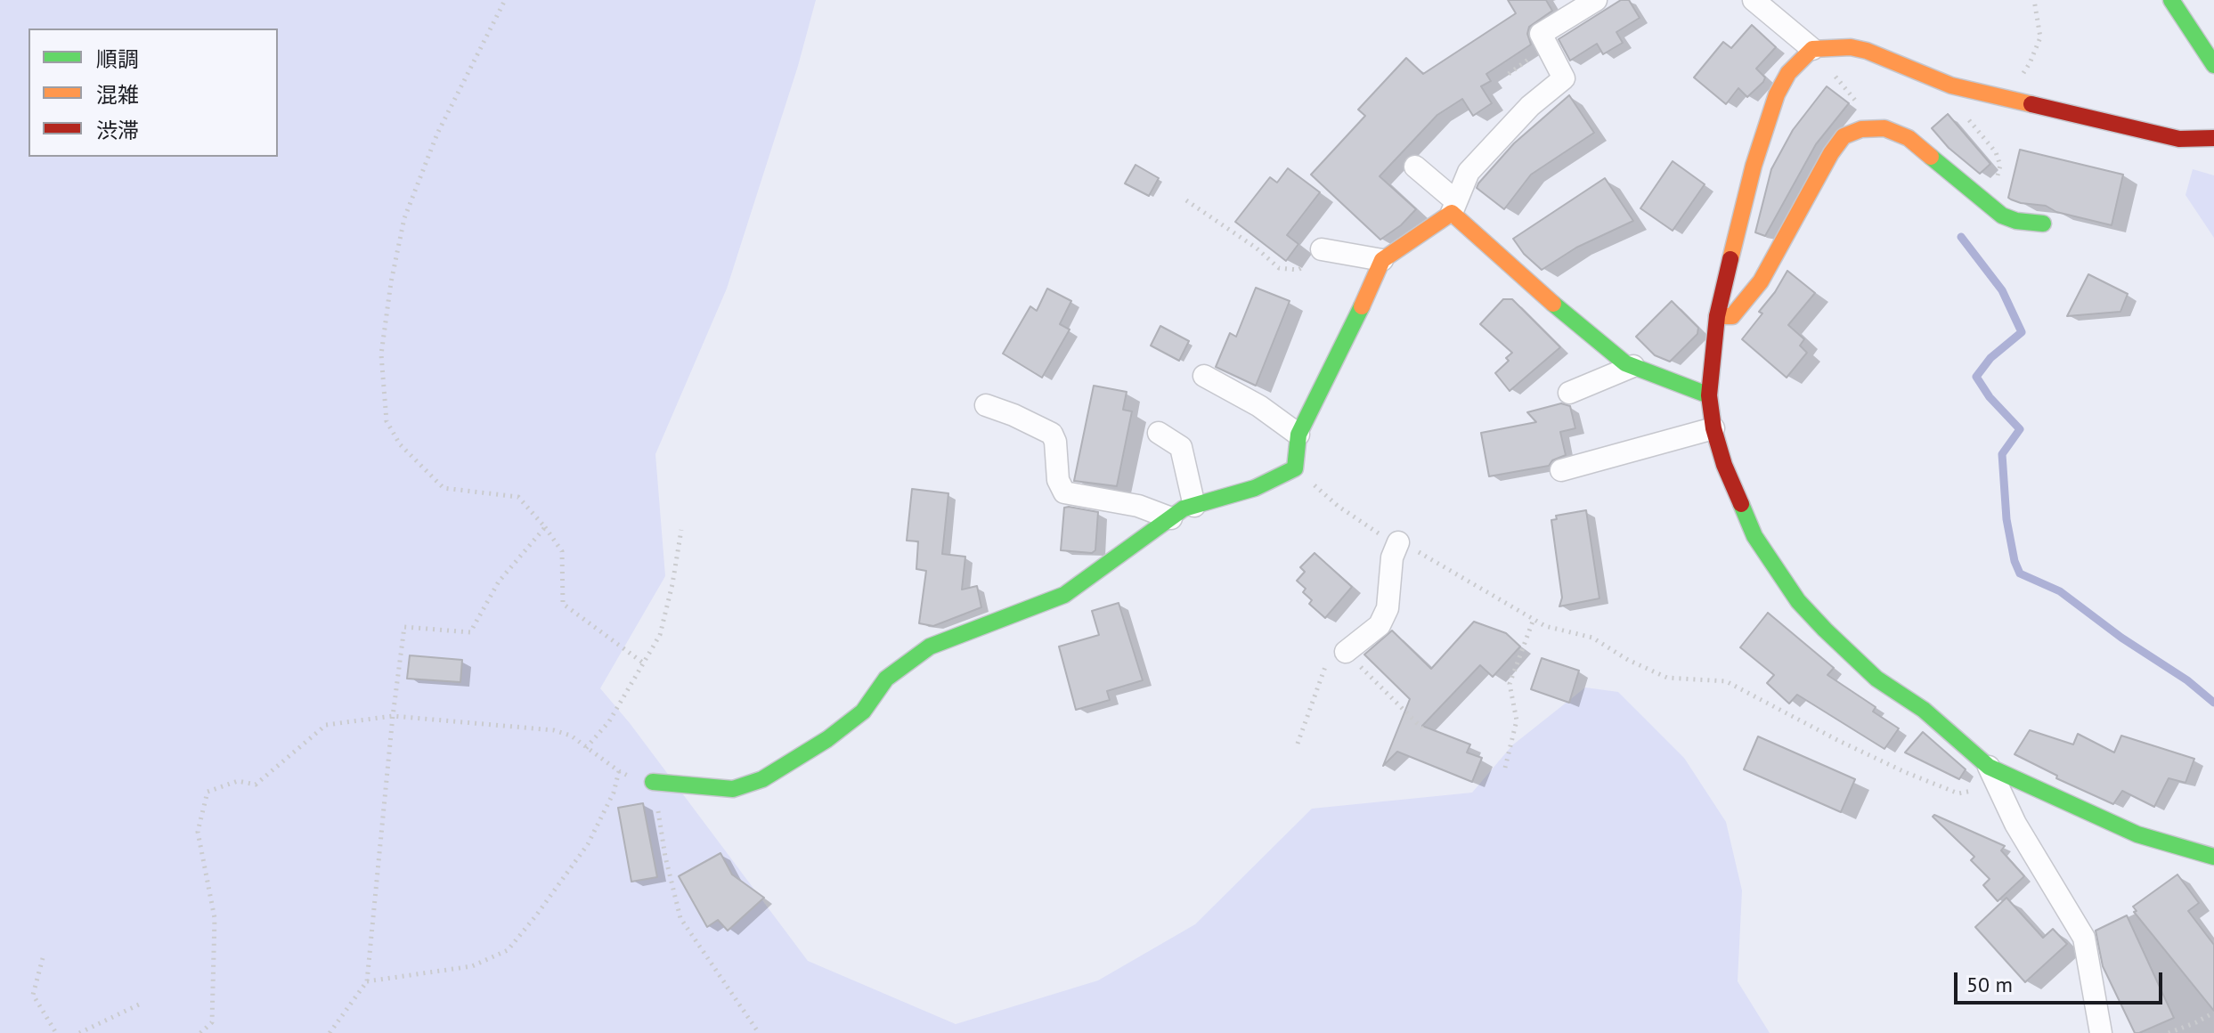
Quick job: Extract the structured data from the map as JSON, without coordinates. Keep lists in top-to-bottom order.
{
  "legend": ["順調", "混雑", "渋滞"],
  "scale_bar": "50 m"
}
